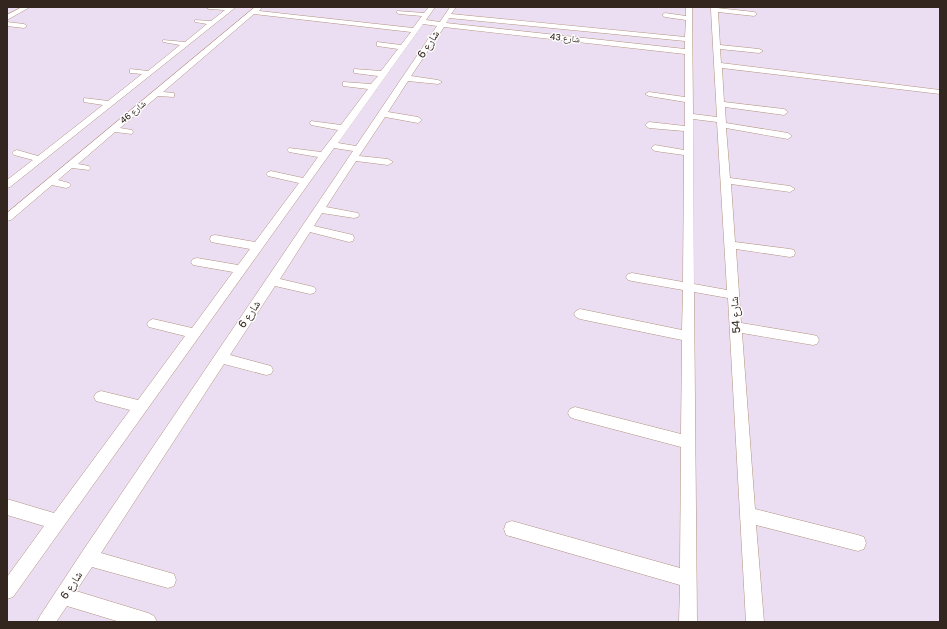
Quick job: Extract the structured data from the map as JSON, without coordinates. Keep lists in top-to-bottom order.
{
  "streets": {
    "lane": [
      "شارع 43",
      "شارع 6",
      "شارع 46",
      "شارع 54"
    ]
  },
  "crossings": [
    ["شارع 43", "شارع 6"]
  ]
}
